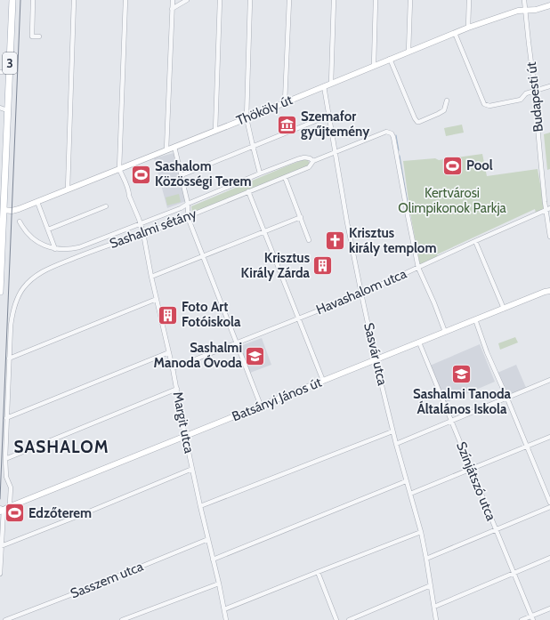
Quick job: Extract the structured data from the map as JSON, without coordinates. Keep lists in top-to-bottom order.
{
  "streets": {
    "main road": ["3"],
    "street": [
      "Budapesti út",
      "Thököly út",
      "Sashalmi sétány",
      "Havashalom utca",
      "Sasvár utca",
      "Batsányi János út",
      "Margit utca",
      "Színjátszó utca",
      "Sasszem utca"
    ]
  },
  "crossings": [
    ["3", "Thököly út"],
    ["Budapesti út", "Thököly út"],
    ["Budapesti út", "Havashalom utca"],
    ["Thököly út", "Sasvár utca"],
    ["Thököly út", "Margit utca"],
    ["Sashalmi sétány", "Havashalom utca"],
    ["Sashalmi sétány", "Sasvár utca"],
    ["Sashalmi sétány", "Batsányi János út"],
    ["Sashalmi sétány", "Margit utca"],
    ["Havashalom utca", "Sasvár utca"],
    ["Havashalom utca", "Margit utca"],
    ["Sasvár utca", "Batsányi János út"],
    ["Batsányi János út", "Margit utca"],
    ["Batsányi János út", "Színjátszó utca"],
    ["Margit utca", "Sasszem utca"]
  ],
  "districts": ["SASHALOM"],
  "parks": ["Kertvárosi Olimpikonok Parkja"],
  "places": {
    "museum": ["Szemafor gyűjtemény"],
    "sports": ["Pool", "Sashalom Közösségi Terem", "Edzőterem"],
    "church": ["Krisztus király templom"],
    "building": ["Krisztus Király Zárda", "Foto Art Fotóiskola"],
    "school or university": ["Sashalmi Manoda Óvoda", "Sashalmi Tanoda Általános Iskola"]
  }
}
